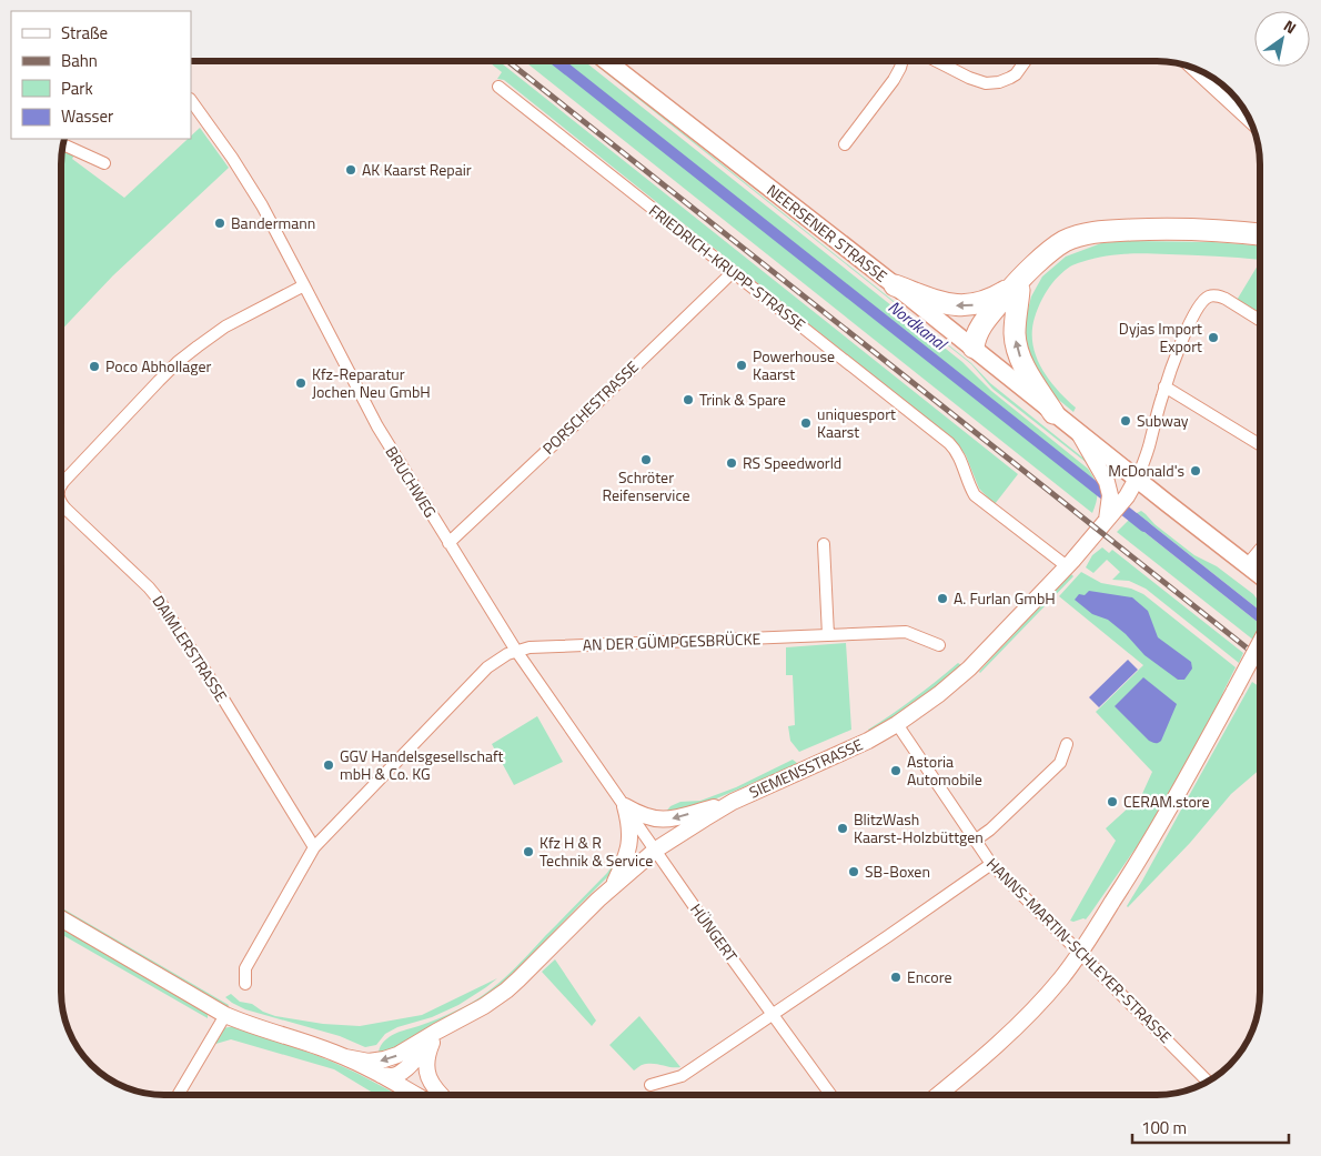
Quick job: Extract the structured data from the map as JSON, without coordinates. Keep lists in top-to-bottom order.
{
  "streets": {
    "main road": ["NEERSENER STRASSE"],
    "street": [
      "FRIEDRICH-KRUPP-STRASSE",
      "PORSCHESTRASSE",
      "BRUCHWEG",
      "AN DER GÜMPGESBRÜCKE",
      "DAIMLERSTRASSE",
      "SIEMENSSTRASSE",
      "HÜNGERT",
      "HANNS-MARTIN-SCHLEYER-STRASSE"
    ]
  },
  "crossings": [
    ["NEERSENER STRASSE", "SIEMENSSTRASSE"],
    ["FRIEDRICH-KRUPP-STRASSE", "PORSCHESTRASSE"],
    ["FRIEDRICH-KRUPP-STRASSE", "SIEMENSSTRASSE"],
    ["PORSCHESTRASSE", "BRUCHWEG"],
    ["BRUCHWEG", "AN DER GÜMPGESBRÜCKE"],
    ["BRUCHWEG", "DAIMLERSTRASSE"],
    ["BRUCHWEG", "SIEMENSSTRASSE"],
    ["BRUCHWEG", "HÜNGERT"],
    ["SIEMENSSTRASSE", "HÜNGERT"],
    ["SIEMENSSTRASSE", "HANNS-MARTIN-SCHLEYER-STRASSE"]
  ],
  "water": ["Nordkanal"],
  "places": [
    "AK Kaarst Repair",
    "Bandermann",
    "Dyjas Import Export",
    "Powerhouse Kaarst",
    "Poco Abhollager",
    "Kfz-Reparatur Jochen Neu GmbH",
    "Trink & Spare",
    "Subway",
    "uniquesport Kaarst",
    "Schröter Reifenservice",
    "RS Speedworld",
    "McDonald's",
    "A. Furlan GmbH",
    "GGV Handelsgesellschaft mbH & Co. KG",
    "Astoria Automobile",
    "CERAM.store",
    "BlitzWash Kaarst-Holzbüttgen",
    "Kfz H & R Technik & Service",
    "SB-Boxen",
    "Encore"
  ],
  "legend": [
    "Straße",
    "Bahn",
    "Park",
    "Wasser"
  ],
  "scale_bar": "100 m",
  "north": "top right"
}
